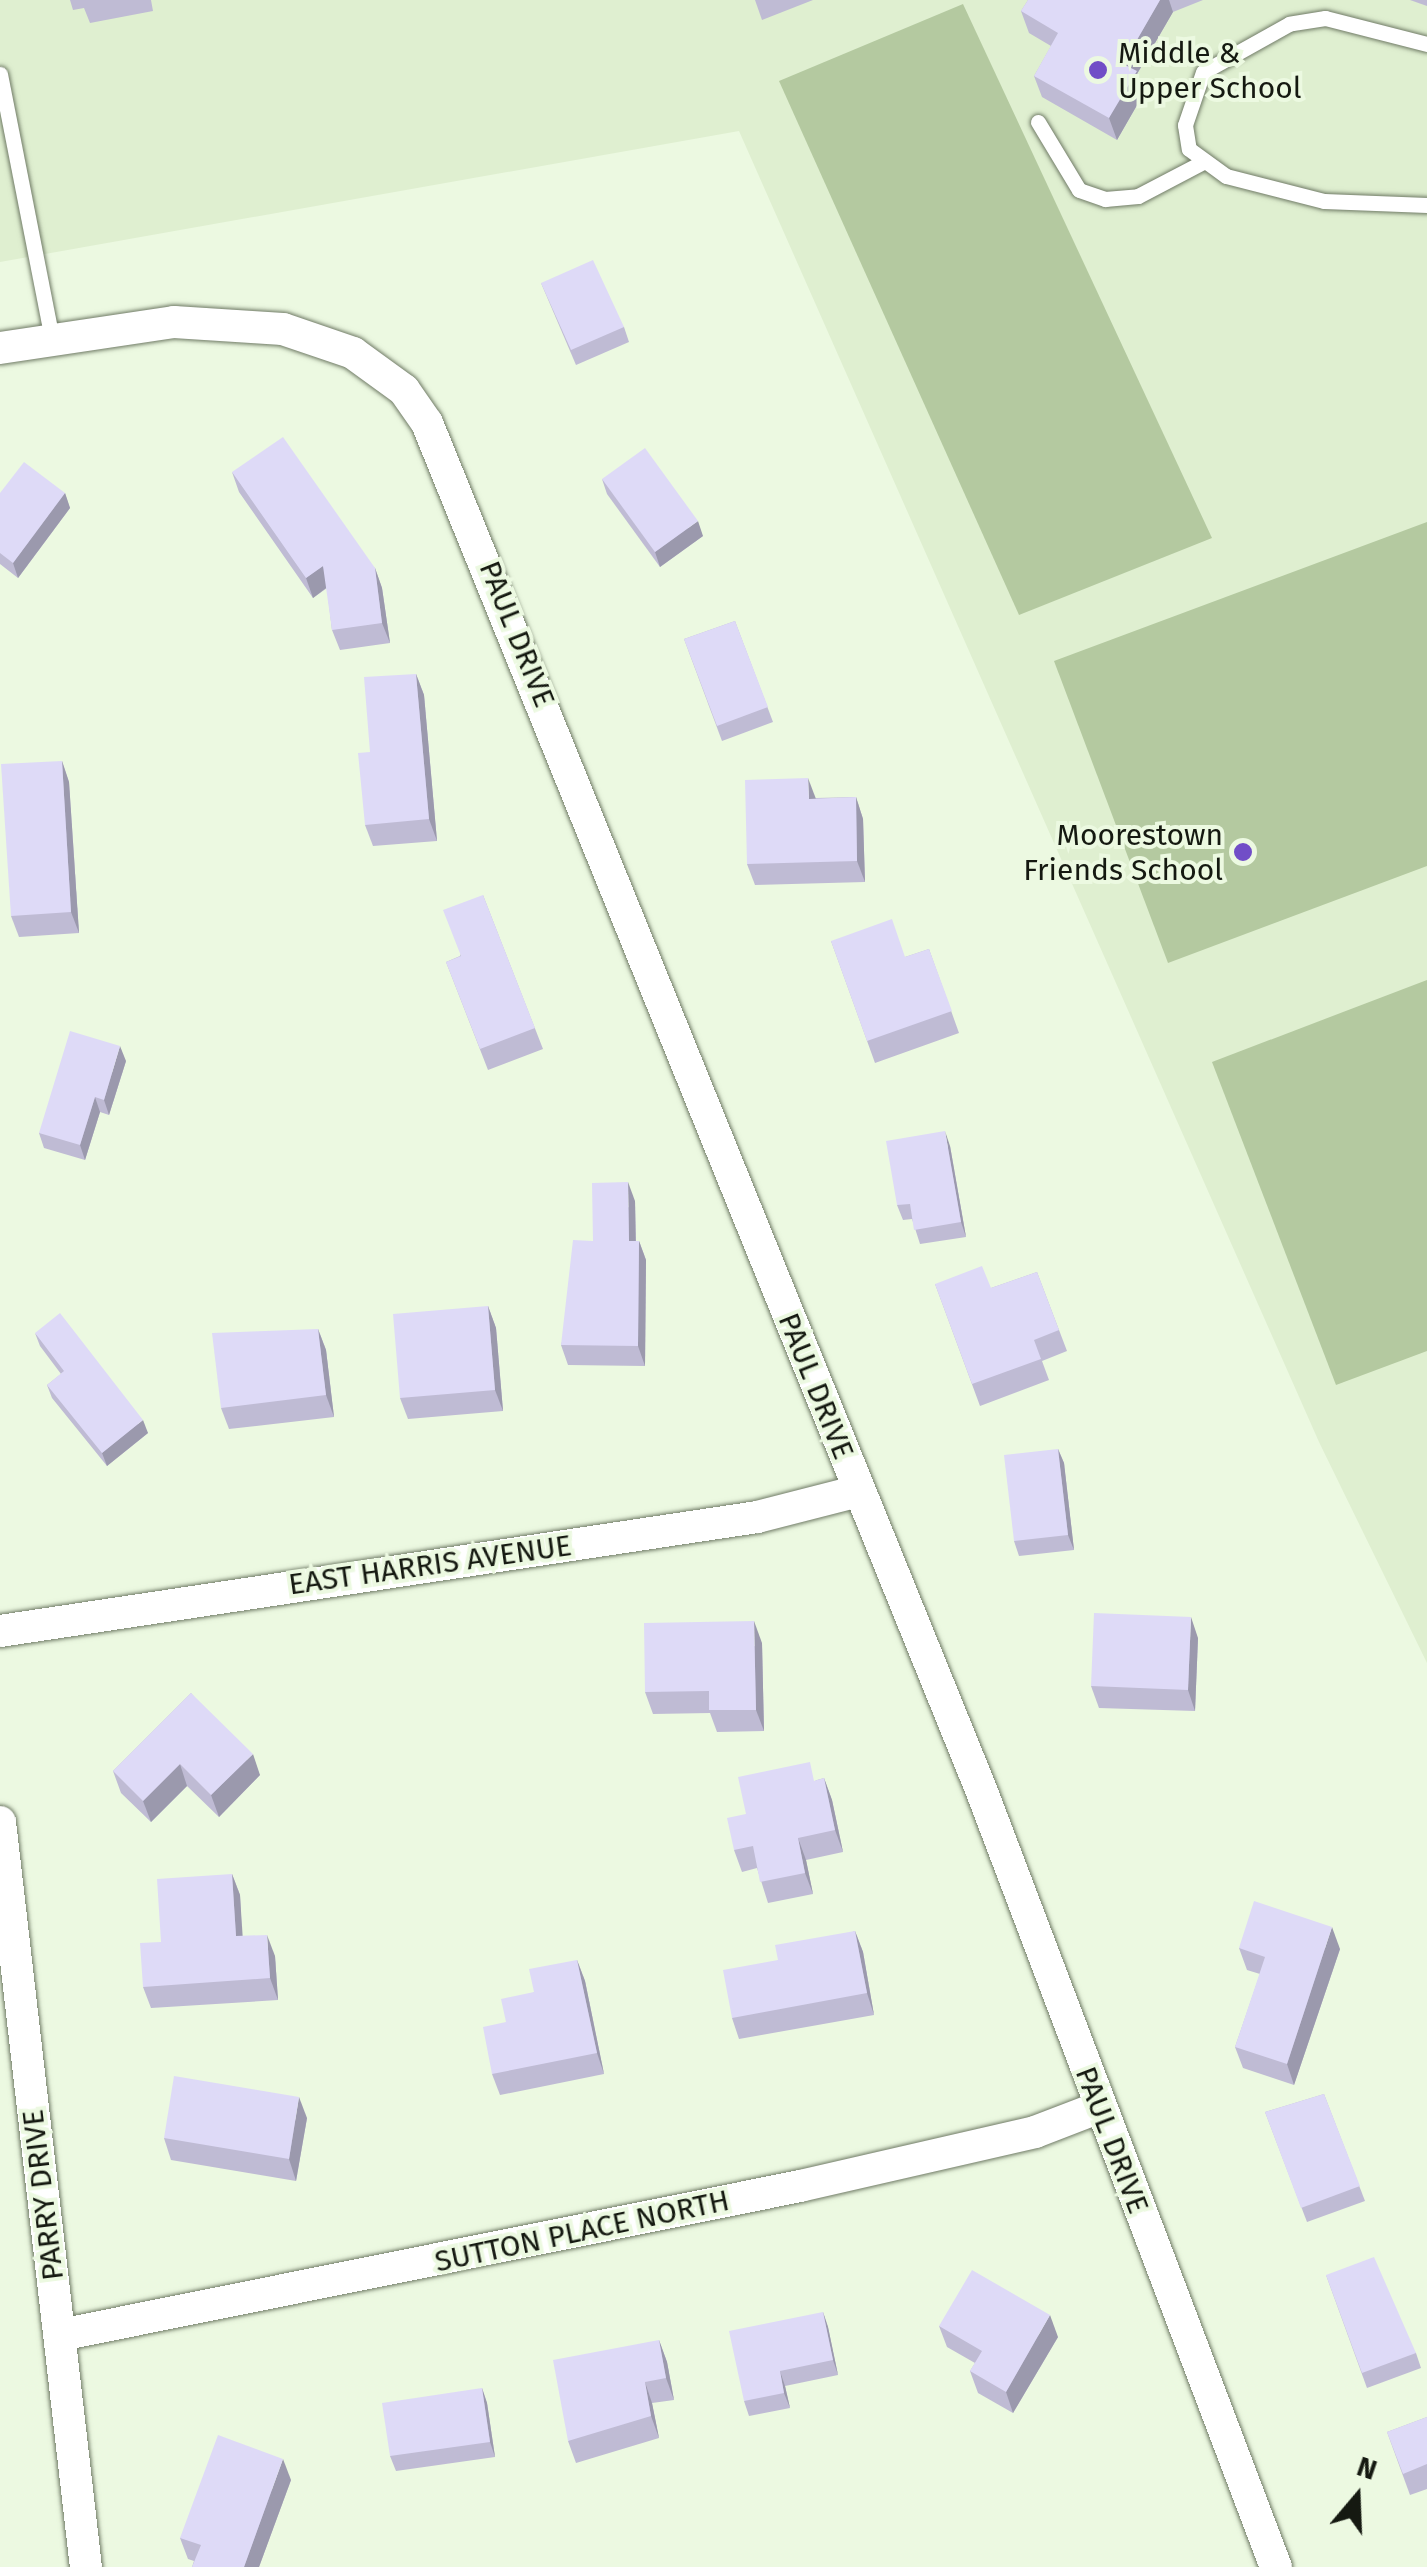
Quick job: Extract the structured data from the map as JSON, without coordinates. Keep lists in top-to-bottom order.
{
  "streets": {
    "street": [
      "PAUL DRIVE",
      "EAST HARRIS AVENUE",
      "PARRY DRIVE",
      "SUTTON PLACE NORTH"
    ]
  },
  "crossings": [
    ["PAUL DRIVE", "EAST HARRIS AVENUE"],
    ["PAUL DRIVE", "SUTTON PLACE NORTH"],
    ["PARRY DRIVE", "SUTTON PLACE NORTH"]
  ],
  "places": ["Middle & Upper School", "Moorestown Friends School"],
  "north": "top"
}
